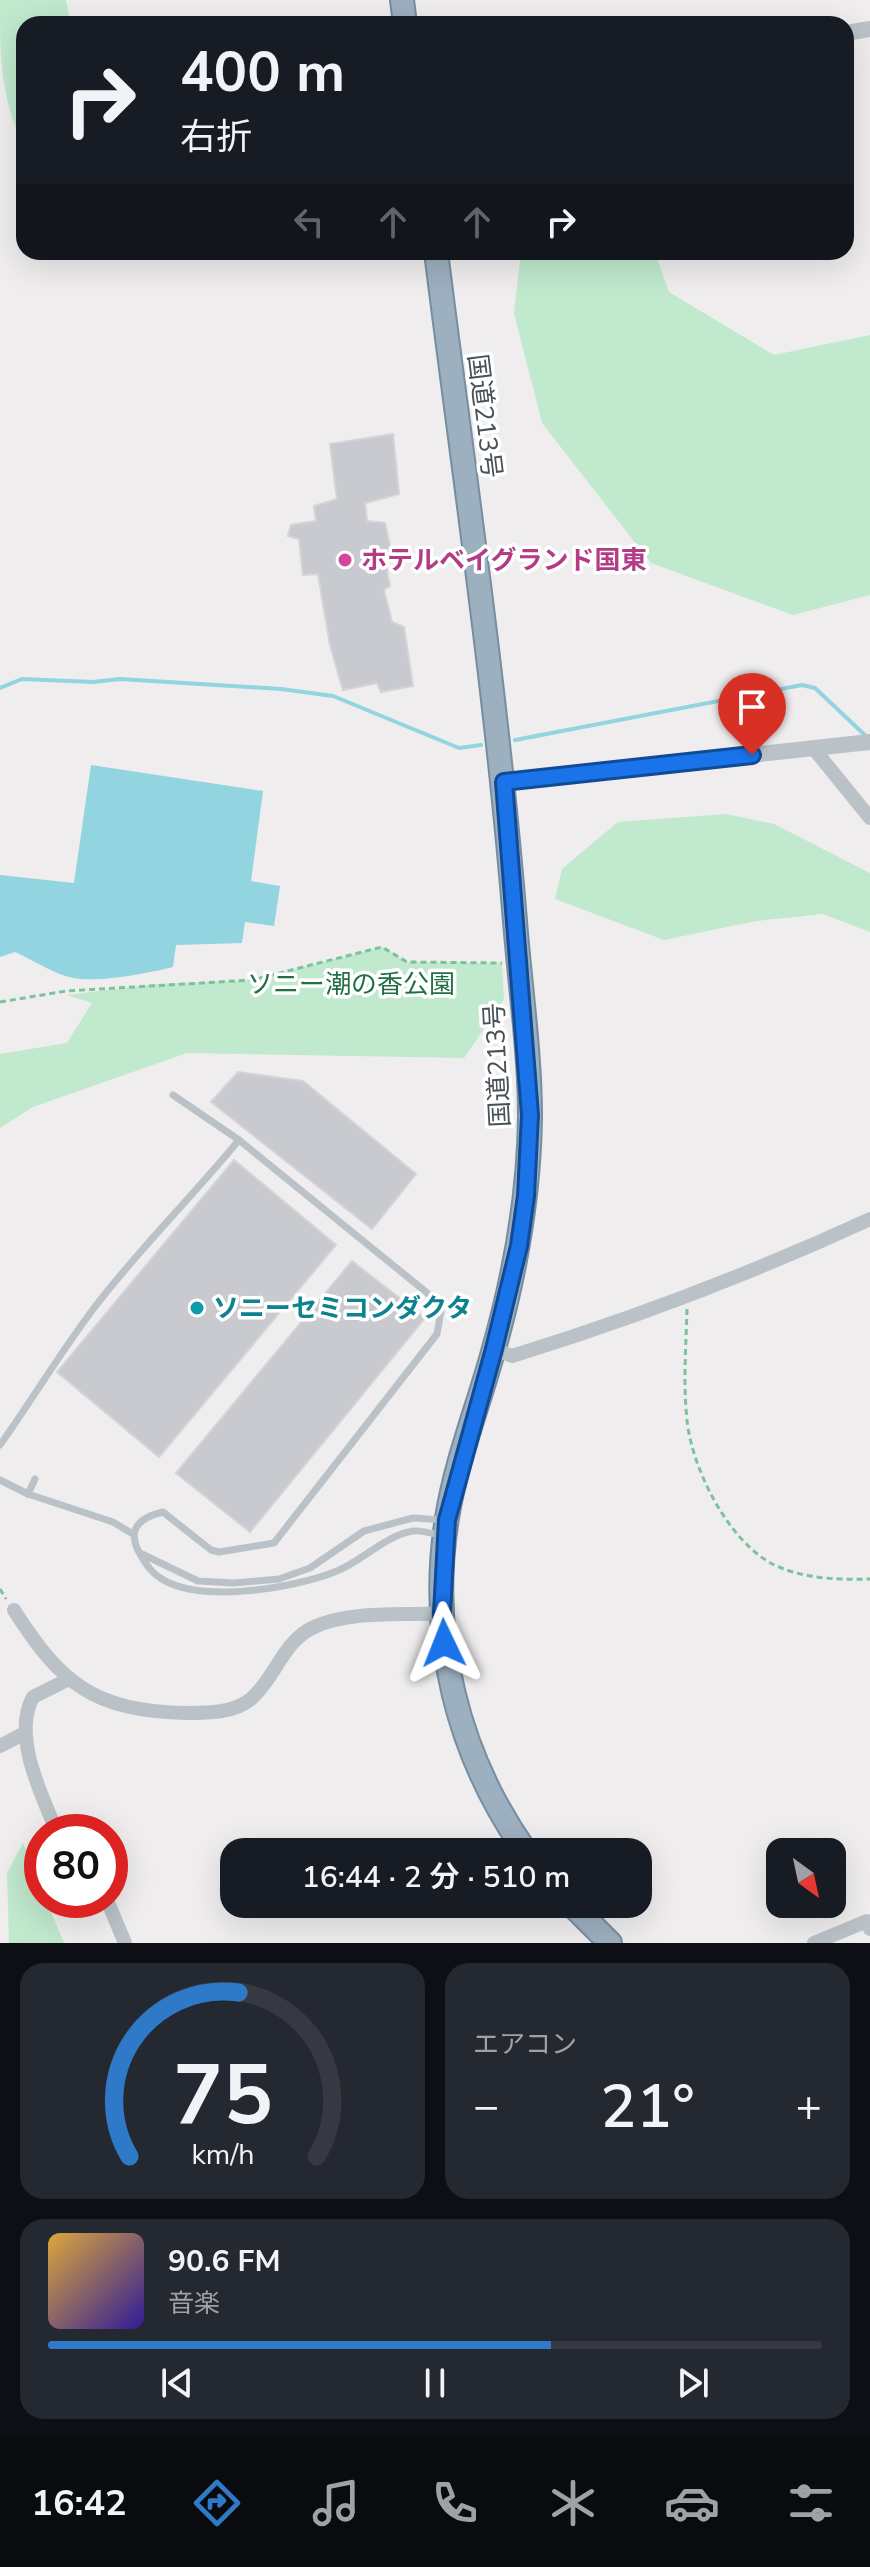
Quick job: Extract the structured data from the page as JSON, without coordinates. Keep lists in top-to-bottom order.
{
  "streets": {
    "highway": ["国道213号"]
  },
  "parks": ["ソニー潮の香公園"],
  "places": ["ホテルベイグランド国東", "ソニーセミコンダクタ"],
  "north": "bottom right",
  "page": {
    "turn": ["400 m", "右折"],
    "limit": "80",
    "trip": "16:44 · 2 分 · 510 m",
    "tile": "エアコン",
    "heat": ["−", "21°", "+"],
    "song": ["90.6 FM", "音楽"],
    "tabs": "16:42",
    "gauge": ["75", "km/h"]
  }
}
